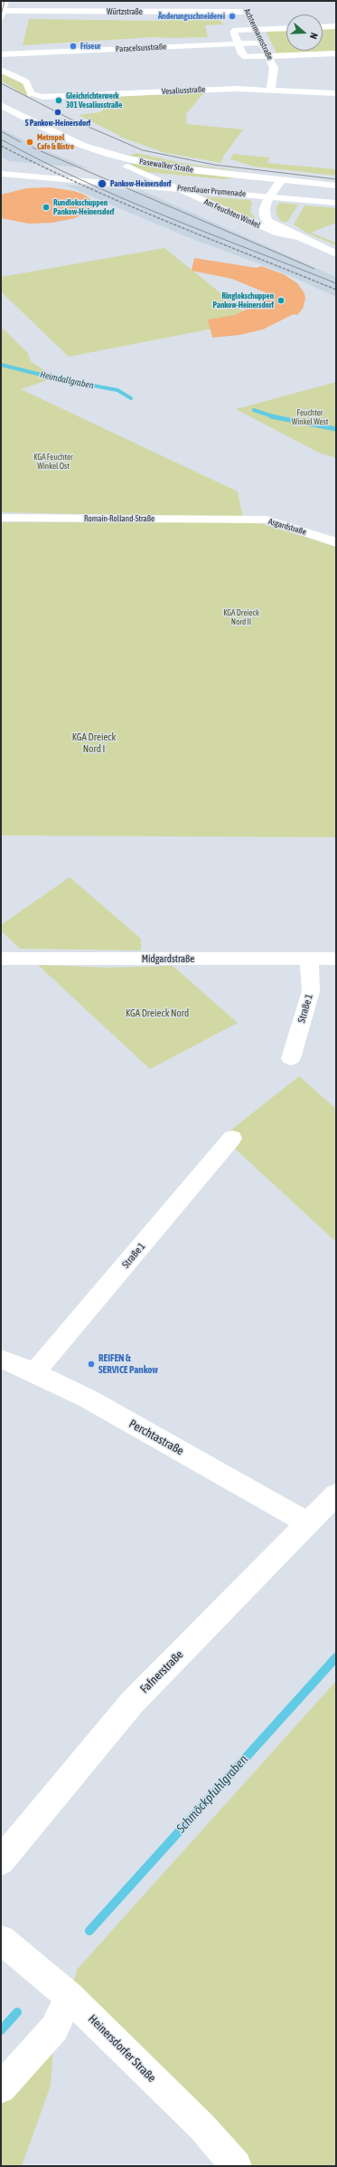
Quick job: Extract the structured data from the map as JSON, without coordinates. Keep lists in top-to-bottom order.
{
  "streets": {
    "street": [
      "Würtzstraße",
      "Achtermannstraße",
      "Paracelsusstraße",
      "Vesaliusstraße",
      "Pasewalker Straße",
      "Prenzlauer Promenade",
      "Am Feuchten Winkel",
      "Romain-Rolland-Straße",
      "Asgardstraße",
      "Midgardstraße",
      "Straße 1",
      "Perchtastraße",
      "Fafnerstraße",
      "Heinersdorfer Straße"
    ]
  },
  "crossings": [
    ["Würtzstraße", "Achtermannstraße"],
    ["Achtermannstraße", "Paracelsusstraße"],
    ["Achtermannstraße", "Vesaliusstraße"],
    ["Pasewalker Straße", "Am Feuchten Winkel"],
    ["Romain-Rolland-Straße", "Asgardstraße"],
    ["Midgardstraße", "Straße 1"],
    ["Straße 1", "Perchtastraße"],
    ["Perchtastraße", "Fafnerstraße"]
  ],
  "water": ["Heimdallgraben", "Schmöckpfuhlgraben"],
  "parks": [
    "Feuchter Winkel West",
    "KGA Feuchter Winkel Ost",
    "KGA Dreieck Nord II",
    "KGA Dreieck Nord I",
    "KGA Dreieck Nord"
  ],
  "places": [
    "Änderungsschneiderei",
    "Friseur",
    "Gleichrichterwerk 301 Vesaliusstraße",
    "S Pankow-Heinersdorf",
    "Metropol Cafe & Bistro",
    "Pankow-Heinersdorf",
    "Rundlokschuppen Pankow-Heinersdorf",
    "Ringlokschuppen Pankow-Heinersdorf",
    "REIFEN & SERVICE Pankow"
  ],
  "north": "right"
}
